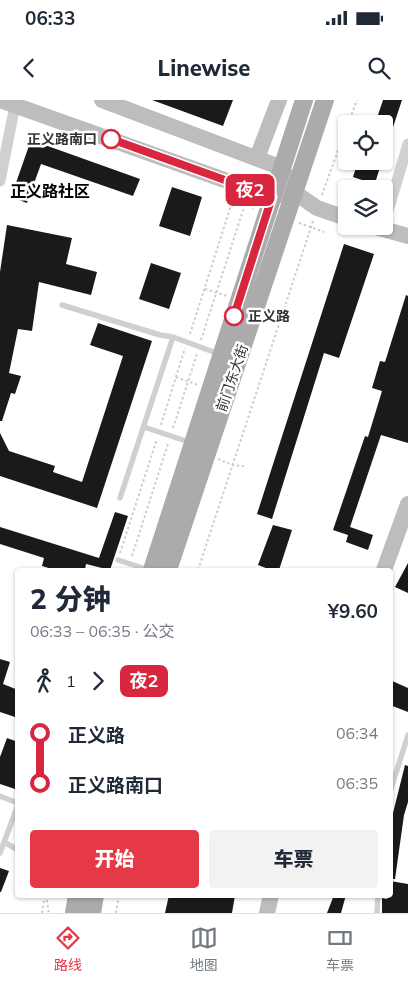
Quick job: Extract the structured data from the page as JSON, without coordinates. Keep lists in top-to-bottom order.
{
  "streets": {
    "main road": ["前门东大街"]
  },
  "districts": ["正义路社区"],
  "places": ["正义路南口", "正义路"],
  "lines": ["bus line 夜2"],
  "page": {
    "status": "06:33",
    "header": "Linewise",
    "on_map": "夜2",
    "heading": ["2 分钟", "06:33 – 06:35 · 公交", "¥9.60"],
    "legs": ["1", "夜2"],
    "list": [
      {
        "name": "正义路",
        "value": "06:34"
      },
      {
        "name": "正义路南口",
        "value": "06:35"
      }
    ],
    "buttons": ["开始", "车票"],
    "tabs": ["路线", "地图", "车票"]
  }
}
